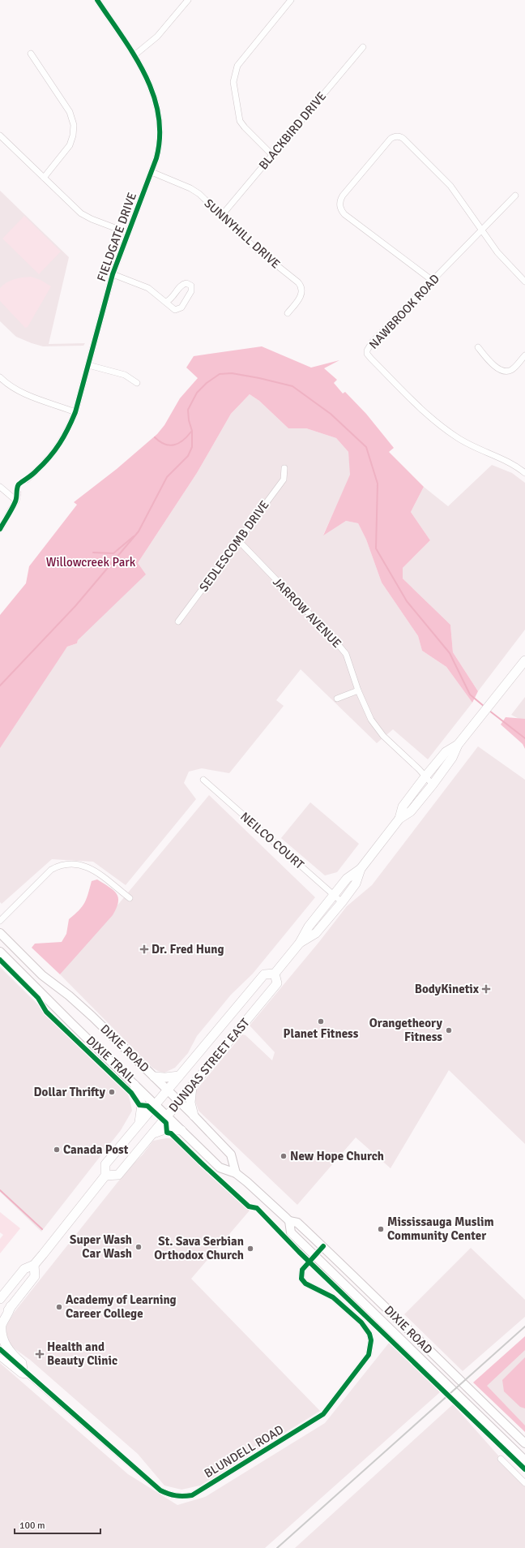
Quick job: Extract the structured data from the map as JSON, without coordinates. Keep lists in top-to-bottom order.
{
  "streets": {
    "main road": ["DIXIE ROAD", "DUNDAS STREET EAST"],
    "street": [
      "BLACKBIRD DRIVE",
      "SUNNYHILL DRIVE",
      "FIELDGATE DRIVE",
      "NAWBROOK ROAD",
      "SEDLESCOMB DRIVE",
      "JARROW AVENUE",
      "NEILCO COURT",
      "BLUNDELL ROAD"
    ],
    "cycle path": ["DIXIE TRAIL"]
  },
  "crossings": [
    ["BLACKBIRD DRIVE", "SUNNYHILL DRIVE"],
    ["SUNNYHILL DRIVE", "FIELDGATE DRIVE"],
    ["SEDLESCOMB DRIVE", "JARROW AVENUE"],
    ["DIXIE ROAD", "DUNDAS STREET EAST"],
    ["DIXIE ROAD", "BLUNDELL ROAD"]
  ],
  "parks": ["Willowcreek Park"],
  "places": {
    "health": ["Dr. Fred Hung", "BodyKinetix", "Health and Beauty Clinic"],
    "other": [
      "Planet Fitness",
      "Orangetheory Fitness",
      "Dollar Thrifty",
      "Canada Post",
      "New Hope Church",
      "Mississauga Muslim Community Center",
      "Super Wash Car Wash",
      "St. Sava Serbian Orthodox Church",
      "Academy of Learning Career College"
    ]
  },
  "scale_bar": "100 m"
}
